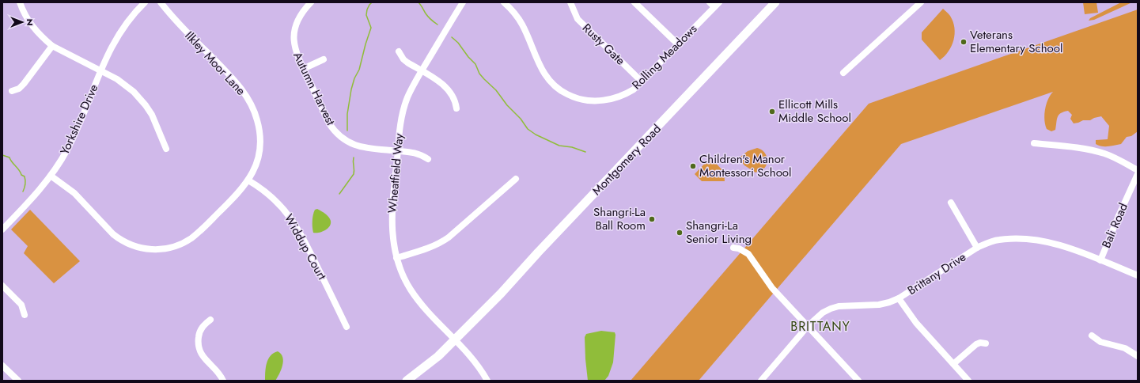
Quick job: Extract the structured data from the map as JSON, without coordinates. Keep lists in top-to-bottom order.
{
  "streets": {
    "main road": ["Montgomery Road"],
    "street": [
      "Rusty Gate",
      "Rolling Meadows",
      "Ilkley Moor Lane",
      "Autumn Harvest",
      "Yorkshire Drive",
      "Wheatfield Way",
      "Bali Road",
      "Widdup Court",
      "Brittany Drive"
    ]
  },
  "crossings": [
    ["Rusty Gate", "Rolling Meadows"],
    ["Ilkley Moor Lane", "Yorkshire Drive"],
    ["Ilkley Moor Lane", "Widdup Court"],
    ["Autumn Harvest", "Wheatfield Way"],
    ["Montgomery Road", "Wheatfield Way"],
    ["Bali Road", "Brittany Drive"]
  ],
  "districts": ["BRITTANY"],
  "places": [
    "Veterans Elementary School",
    "Ellicott Mills Middle School",
    "Children's Manor Montessori School",
    "Shangri-La Ball Room",
    "Shangri-La Senior Living"
  ],
  "north": "right"
}
